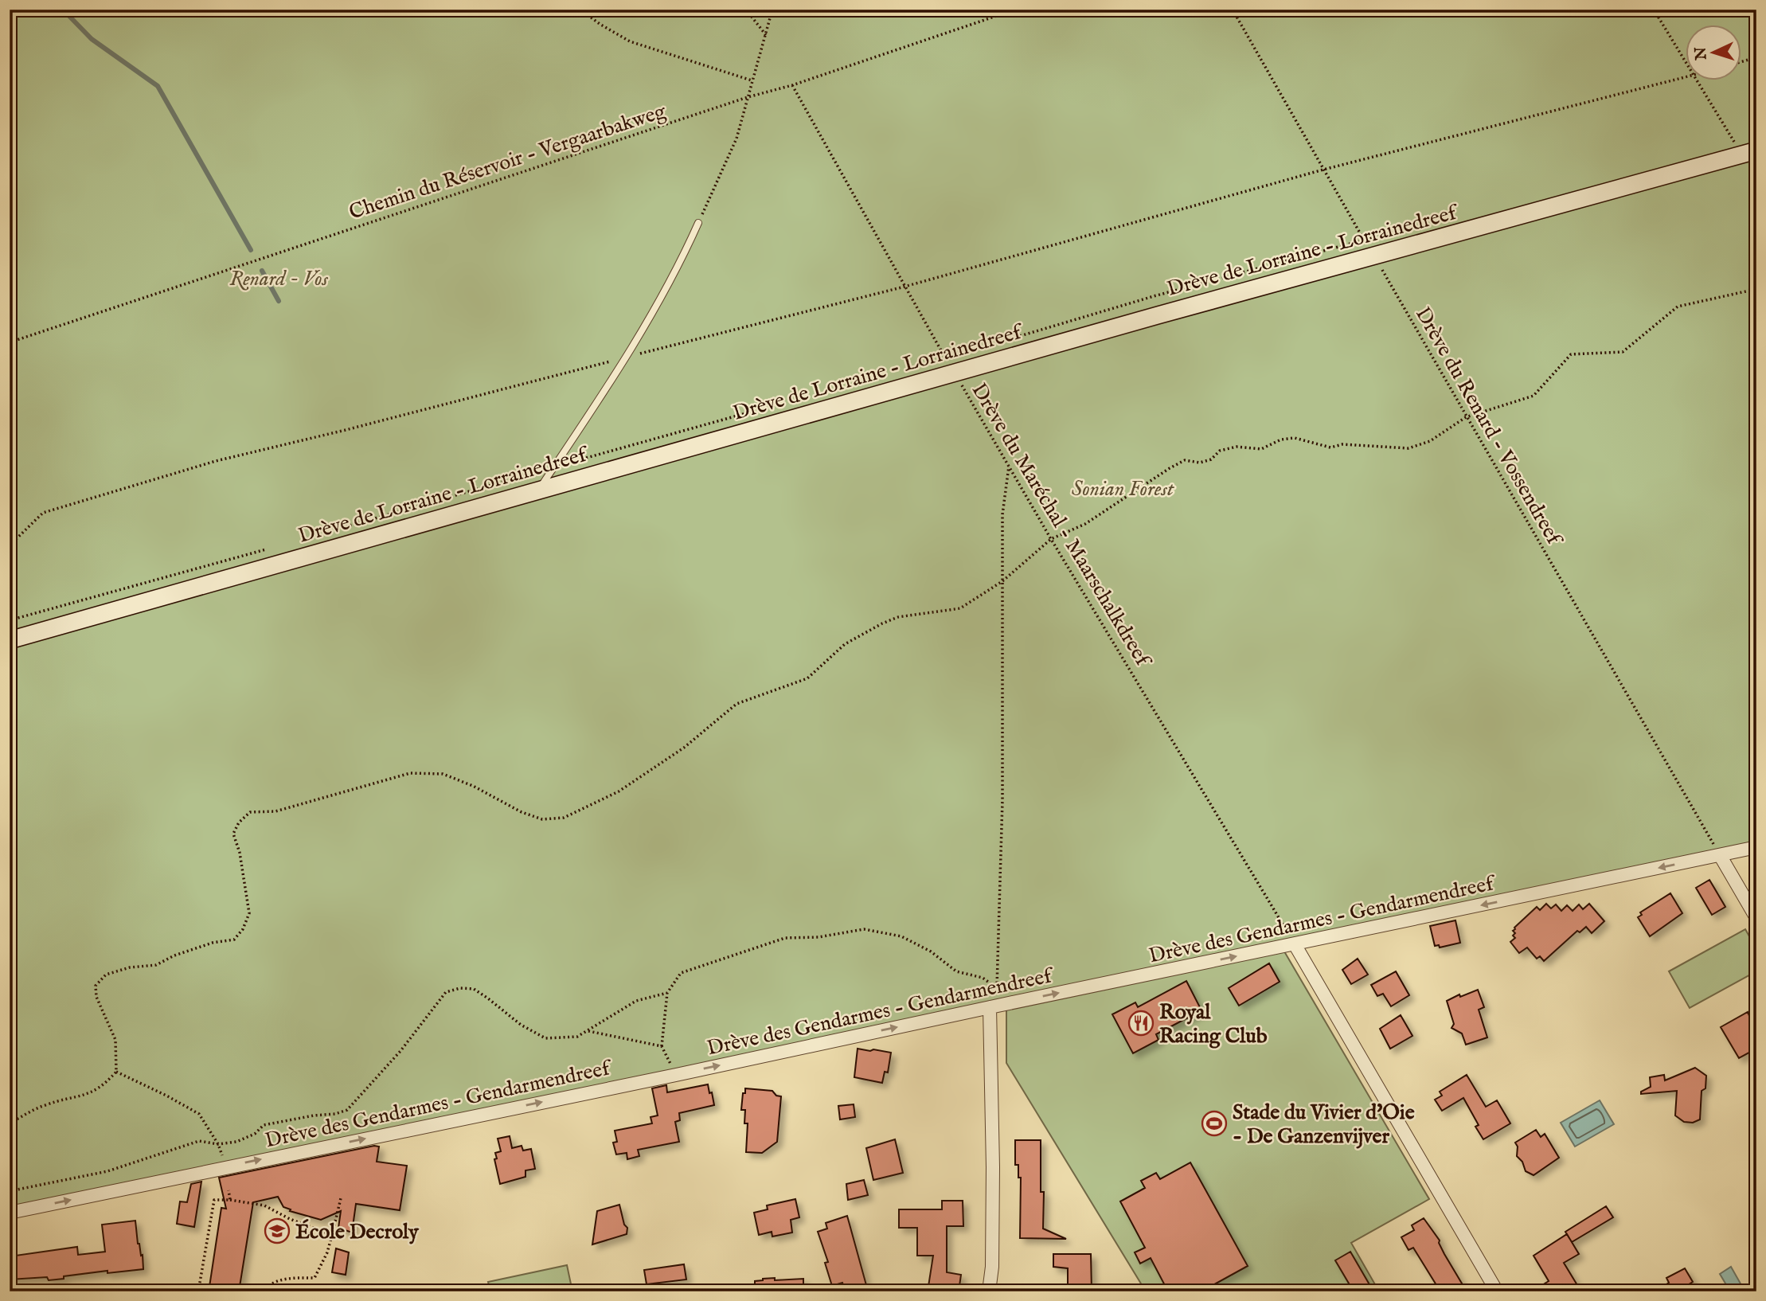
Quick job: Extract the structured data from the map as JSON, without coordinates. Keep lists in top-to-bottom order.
{
  "streets": {
    "main road": ["Drève de Lorraine - Lorrainedreef"],
    "street": ["Drève des Gendarmes - Gendarmendreef"],
    "path": ["Chemin du Réservoir - Vergaarbakweg", "Drève du Renard - Vossendreef", "Drève du Maréchal - Maarschalkdreef"]
  },
  "crossings": [
    ["Chemin du Réservoir - Vergaarbakweg", "Drève du Maréchal - Maarschalkdreef"],
    ["Drève de Lorraine - Lorrainedreef", "Drève du Renard - Vossendreef"],
    ["Drève de Lorraine - Lorrainedreef", "Drève du Maréchal - Maarschalkdreef"],
    ["Drève du Renard - Vossendreef", "Drève des Gendarmes - Gendarmendreef"],
    ["Drève du Maréchal - Maarschalkdreef", "Drève des Gendarmes - Gendarmendreef"]
  ],
  "parks": ["Renard - Vos", "Sonian Forest"],
  "places": {
    "restaurant": ["Royal Racing Club"],
    "sports": ["Stade du Vivier d'Oie - De Ganzenvijver"],
    "school or university": ["École Decroly"]
  },
  "north": "left"
}
